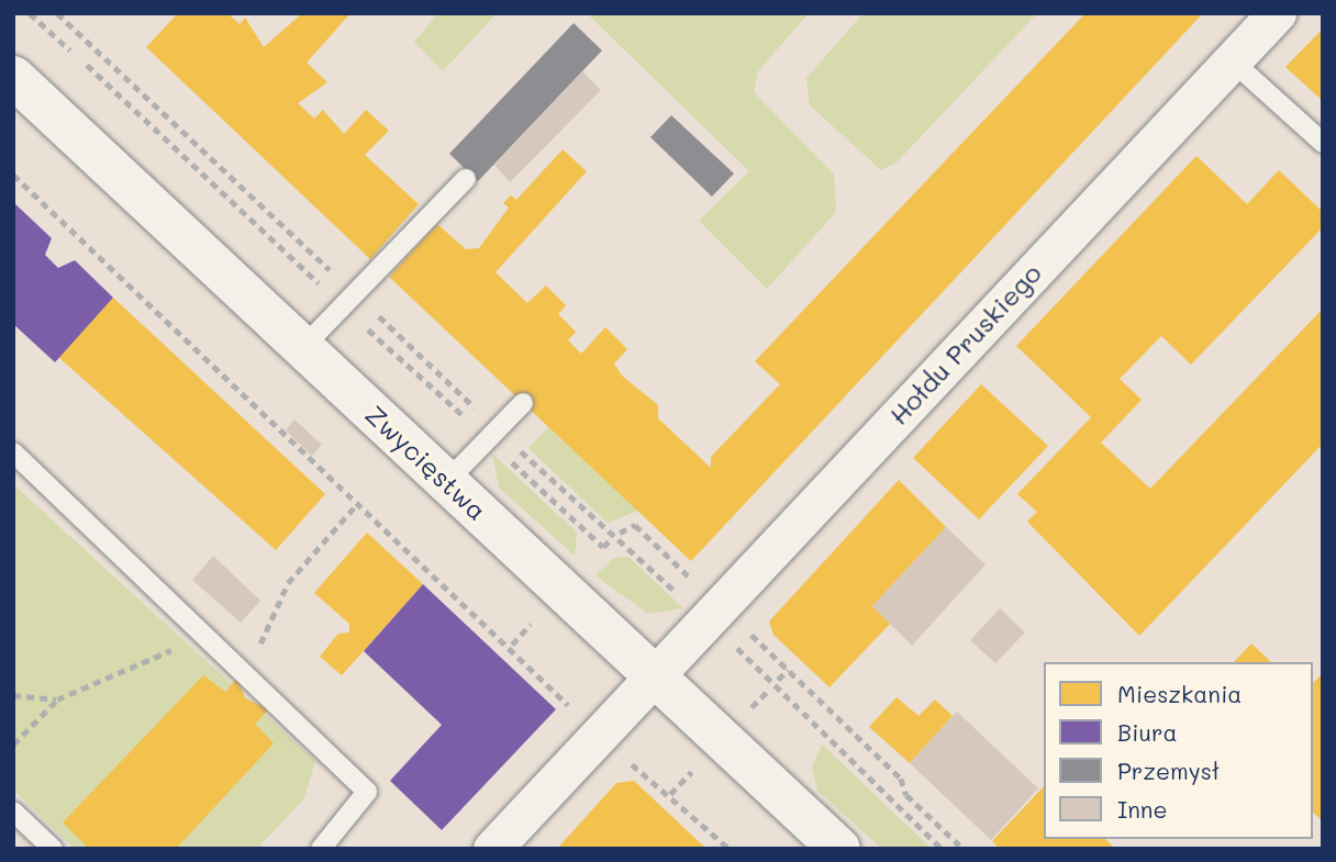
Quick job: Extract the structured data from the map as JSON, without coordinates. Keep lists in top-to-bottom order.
{
  "streets": {
    "street": ["Hołdu Pruskiego", "Zwycięstwa"]
  },
  "crossings": [
    ["Hołdu Pruskiego", "Zwycięstwa"]
  ],
  "legend": [
    "Mieszkania",
    "Biura",
    "Przemysł",
    "Inne"
  ]
}
